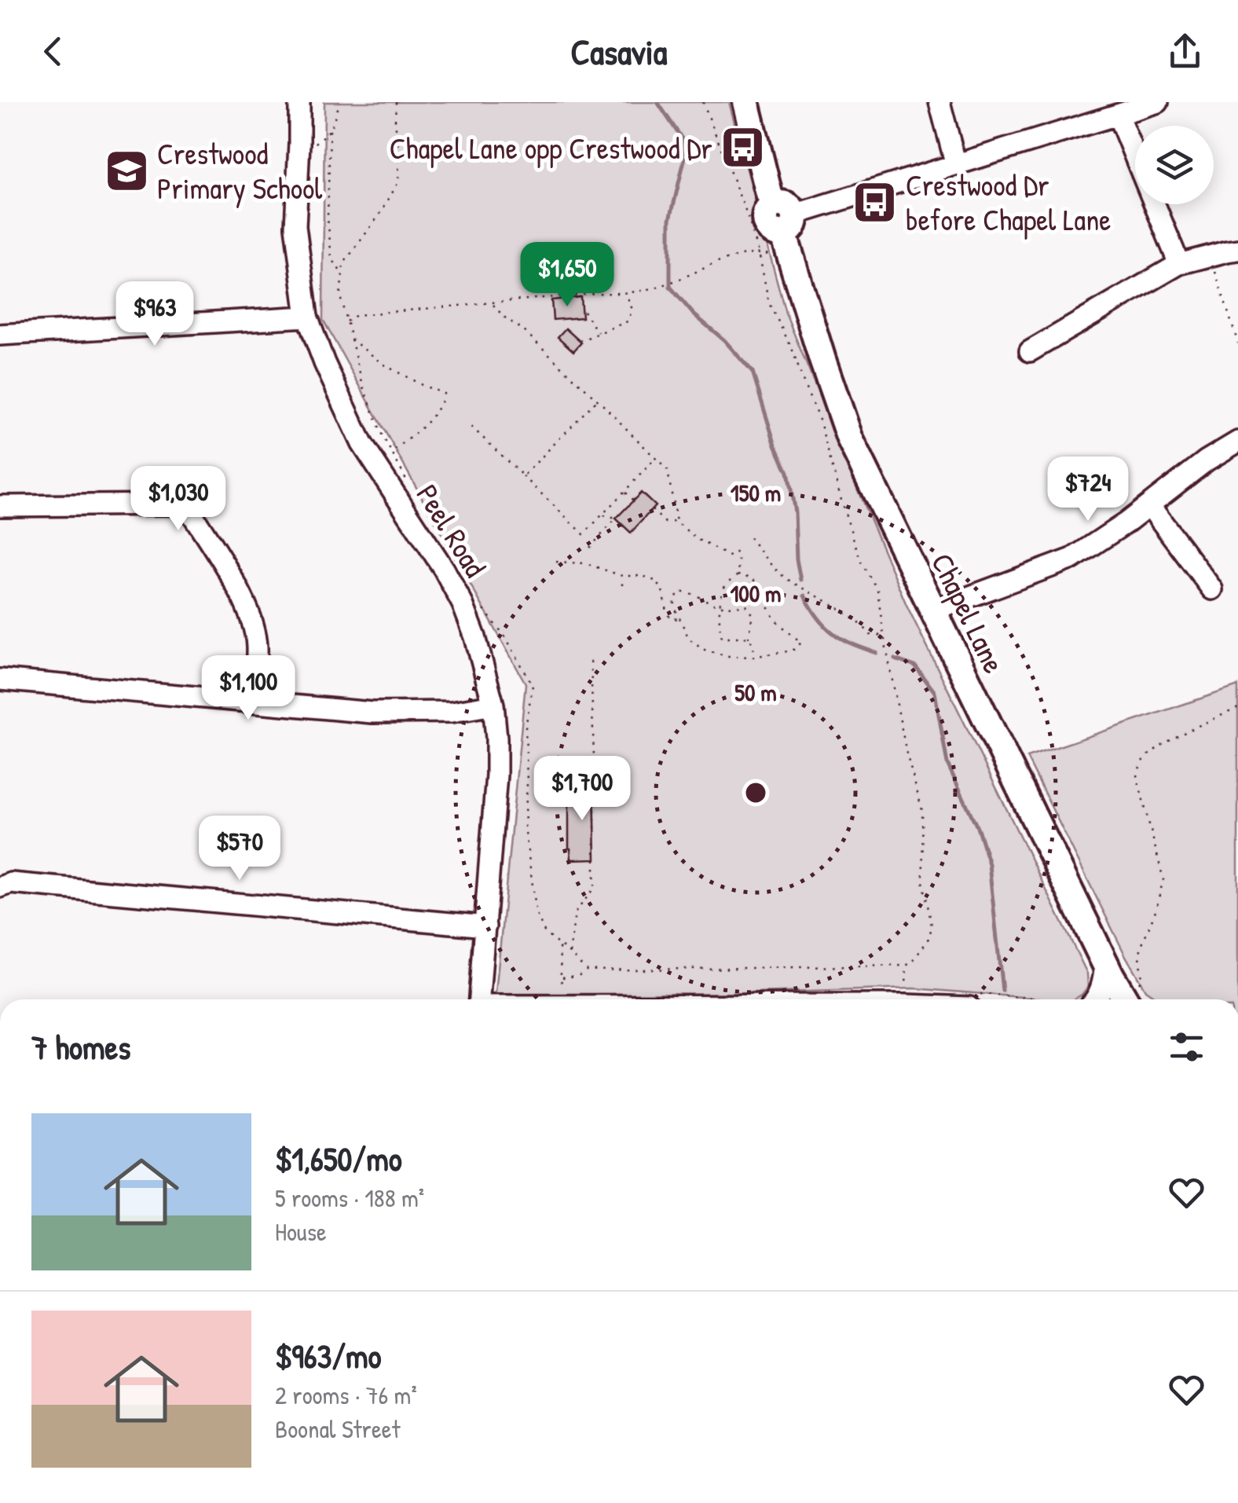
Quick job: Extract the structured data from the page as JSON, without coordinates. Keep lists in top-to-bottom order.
{
  "streets": {
    "main road": ["Chapel Lane"],
    "street": ["Peel Road"]
  },
  "places": {
    "bus stop": ["Chapel Lane opp Crestwood Dr", "Crestwood Dr before Chapel Lane"],
    "school or university": ["Crestwood Primary School"]
  },
  "page": {
    "header": "Casavia",
    "price": [
      "$1,650",
      "$963",
      "$724",
      "$1,030",
      "$1,100",
      "$1,700",
      "$570"
    ],
    "heading": "7 homes",
    "list": [
      {
        "name": "$1,650/mo",
        "note": "5 rooms · 188 m² · House"
      },
      {
        "name": "$963/mo",
        "note": "2 rooms · 76 m² · Boonal Street"
      }
    ]
  },
  "rings": ["150 m", "100 m", "50 m"]
}
